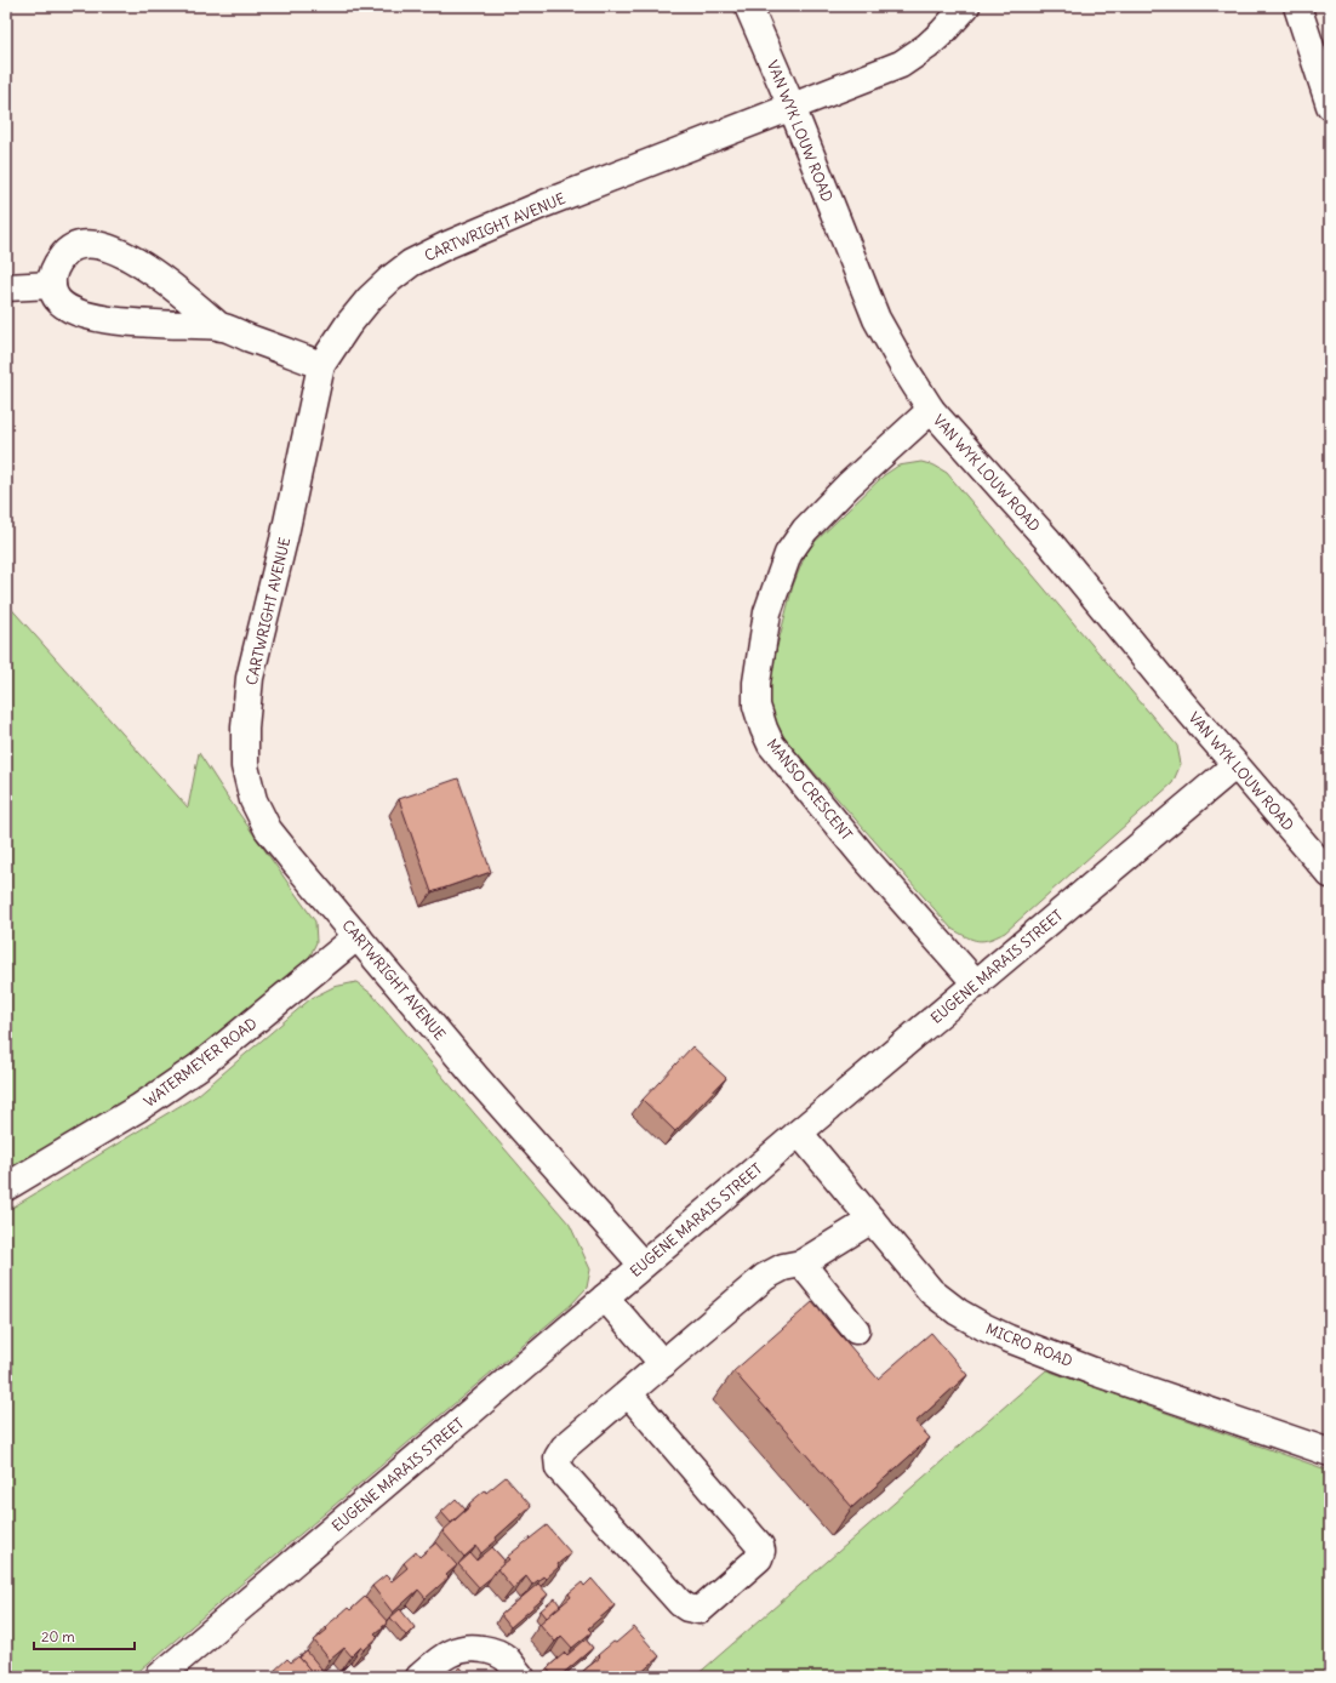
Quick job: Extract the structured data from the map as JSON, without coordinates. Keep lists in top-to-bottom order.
{
  "streets": {
    "street": [
      "VAN WYK LOUW ROAD",
      "CARTWRIGHT AVENUE",
      "MANSO CRESCENT",
      "EUGENE MARAIS STREET",
      "WATERMEYER ROAD",
      "MICRO ROAD"
    ]
  },
  "crossings": [
    ["VAN WYK LOUW ROAD", "CARTWRIGHT AVENUE"],
    ["VAN WYK LOUW ROAD", "MANSO CRESCENT"],
    ["VAN WYK LOUW ROAD", "EUGENE MARAIS STREET"],
    ["CARTWRIGHT AVENUE", "EUGENE MARAIS STREET"],
    ["CARTWRIGHT AVENUE", "WATERMEYER ROAD"],
    ["MANSO CRESCENT", "EUGENE MARAIS STREET"],
    ["EUGENE MARAIS STREET", "MICRO ROAD"]
  ],
  "scale_bar": "20 m"
}
